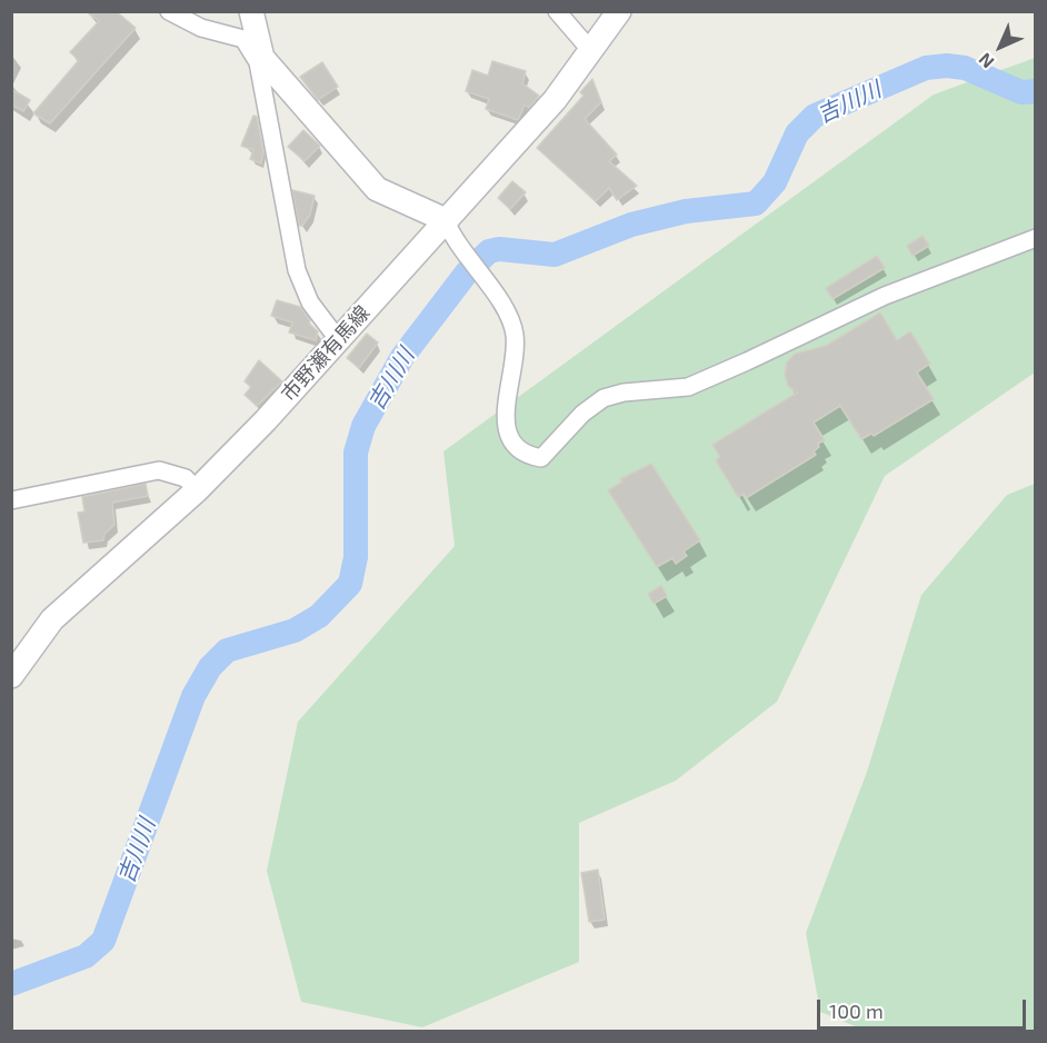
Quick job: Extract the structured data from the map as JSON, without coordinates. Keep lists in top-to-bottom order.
{
  "streets": {
    "main road": ["市野瀬有馬線"]
  },
  "water": ["吉川川"],
  "scale_bar": "100 m",
  "north": "bottom left"
}
